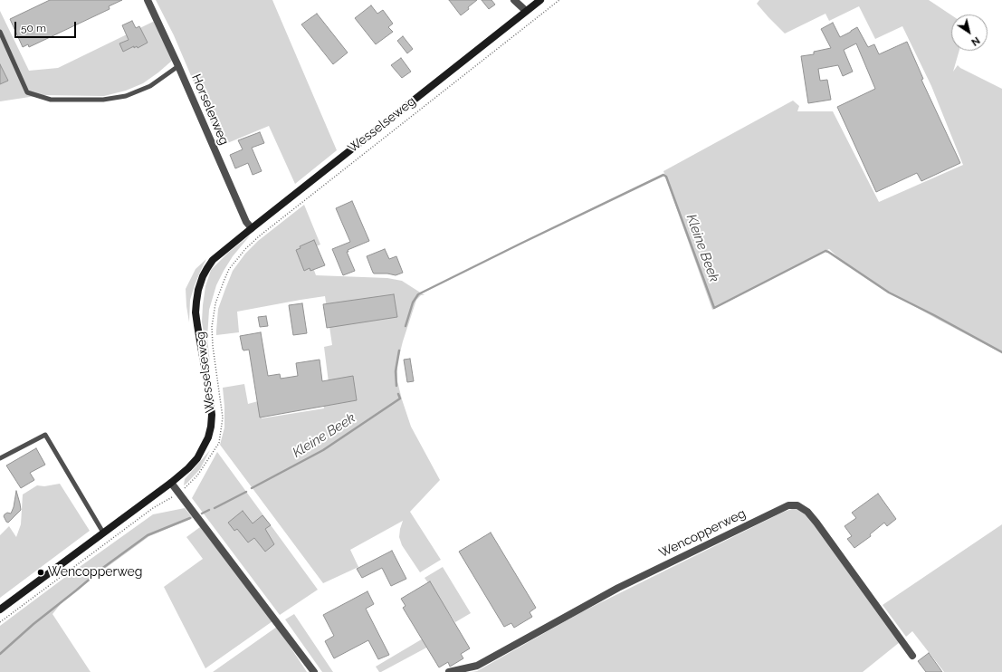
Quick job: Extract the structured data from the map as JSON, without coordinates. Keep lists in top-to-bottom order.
{
  "streets": {
    "main road": ["Wesselseweg"],
    "street": ["Horselerweg", "Wencopperweg"]
  },
  "crossings": [
    ["Horselerweg", "Wesselseweg"]
  ],
  "water": ["Kleine Beek"],
  "places": ["Wencopperweg"],
  "scale_bar": "50 m",
  "north": "bottom right"
}
